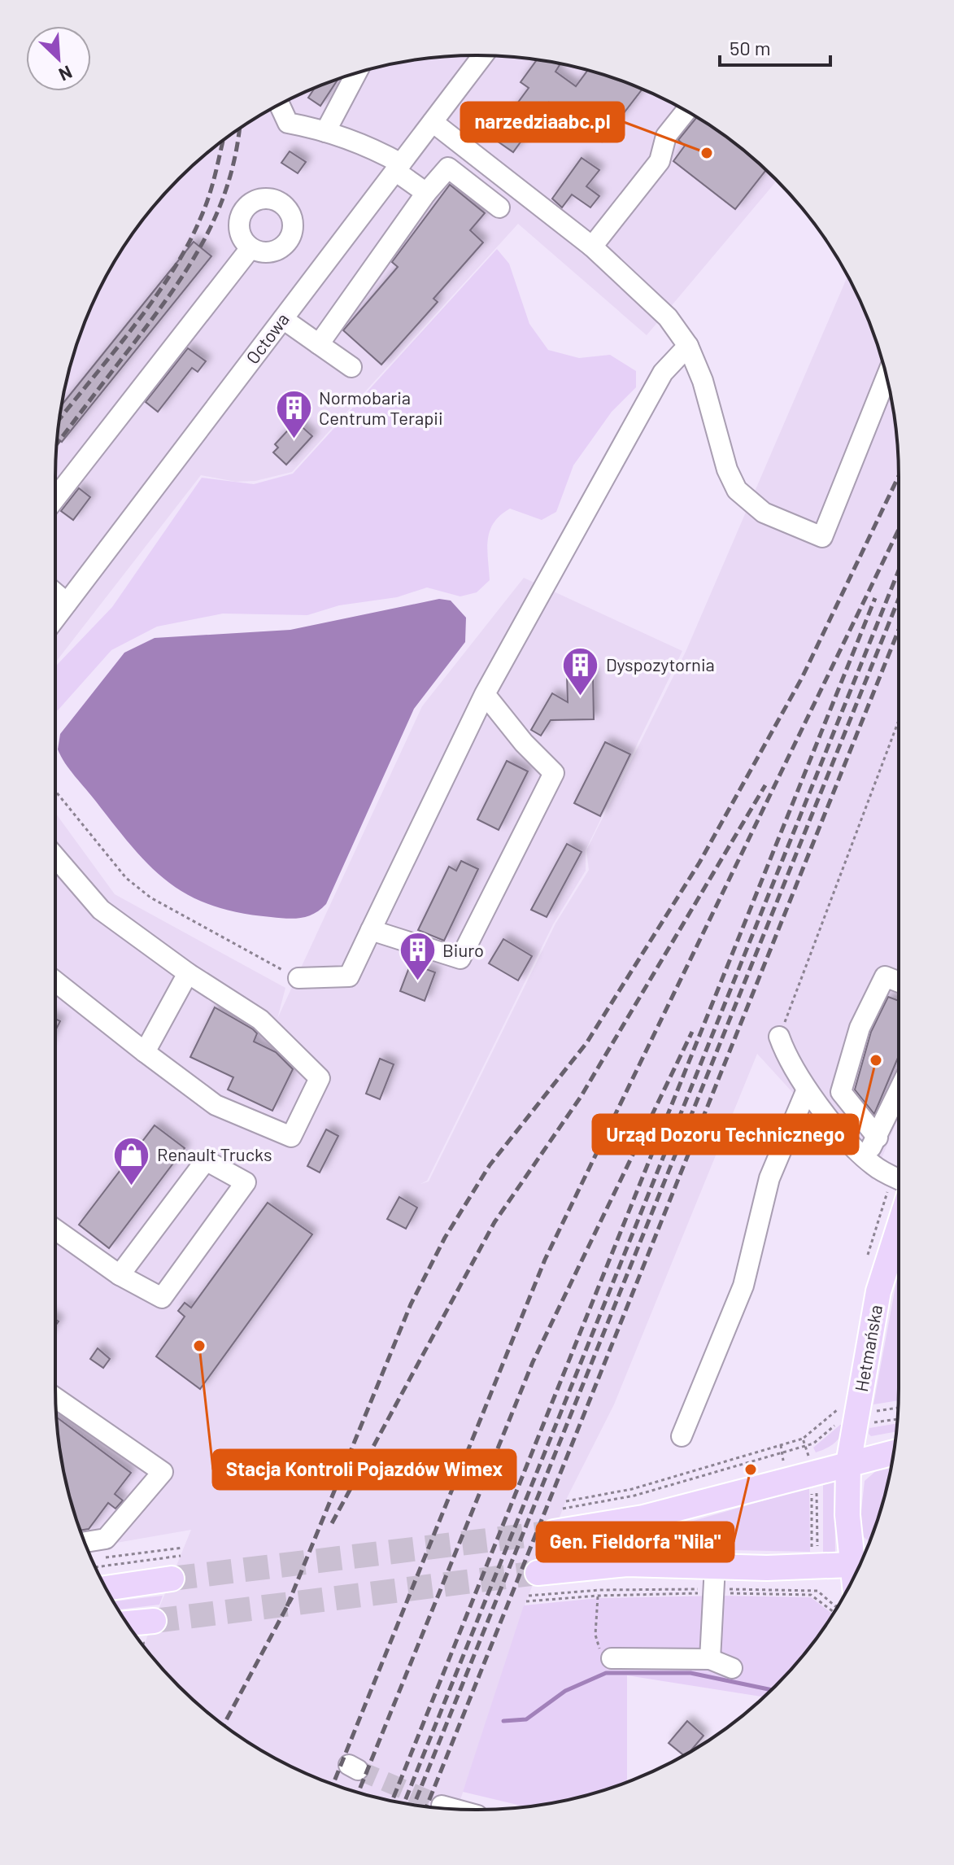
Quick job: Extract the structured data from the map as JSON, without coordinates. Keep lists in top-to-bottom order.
{
  "streets": {
    "main road": ["Hetmańska"],
    "street": ["Octowa"]
  },
  "places": {
    "other": [
      "narzedziaabc.pl",
      "Urząd Dozoru Technicznego",
      "Stacja Kontroli Pojazdów Wimex",
      "Gen. Fieldorfa \"Nila\""
    ],
    "building": ["Normobaria Centrum Terapii", "Dyspozytornia", "Biuro"],
    "shop": ["Renault Trucks"]
  },
  "scale_bar": "50 m",
  "north": "bottom right"
}
